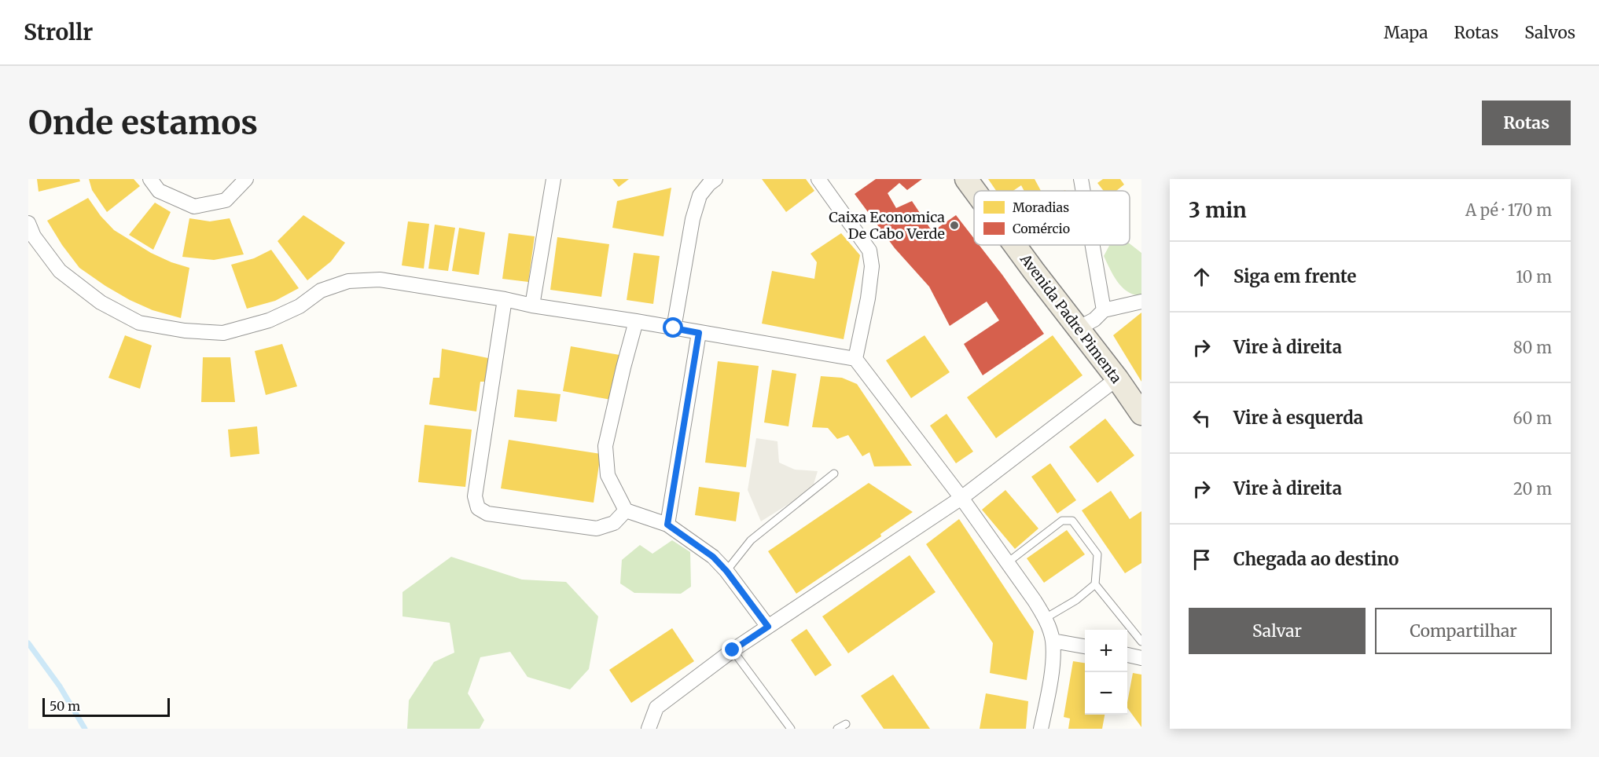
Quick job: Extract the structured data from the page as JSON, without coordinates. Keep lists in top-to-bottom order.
{
  "streets": {
    "main road": ["Avenida Padre Pimenta"]
  },
  "places": ["Caixa Economica De Cabo Verde"],
  "legend": ["Moradias", "Comércio"],
  "scale_bar": "50 m",
  "page": {
    "header": "Strollr",
    "nav": ["Mapa", "Rotas", "Salvos"],
    "buttons": [
      "Rotas",
      ["Salvar", "Compartilhar"]
    ],
    "title": "Onde estamos",
    "heading": ["3 min", "A pé · 170 m"],
    "list": [
      ["Siga em frente", "10 m"],
      ["Vire à direita", "80 m"],
      ["Vire à esquerda", "60 m"],
      ["Vire à direita", "20 m"],
      "Chegada ao destino"
    ],
    "map_buttons": ["+", "−"],
    "scale": "50 m"
  }
}
